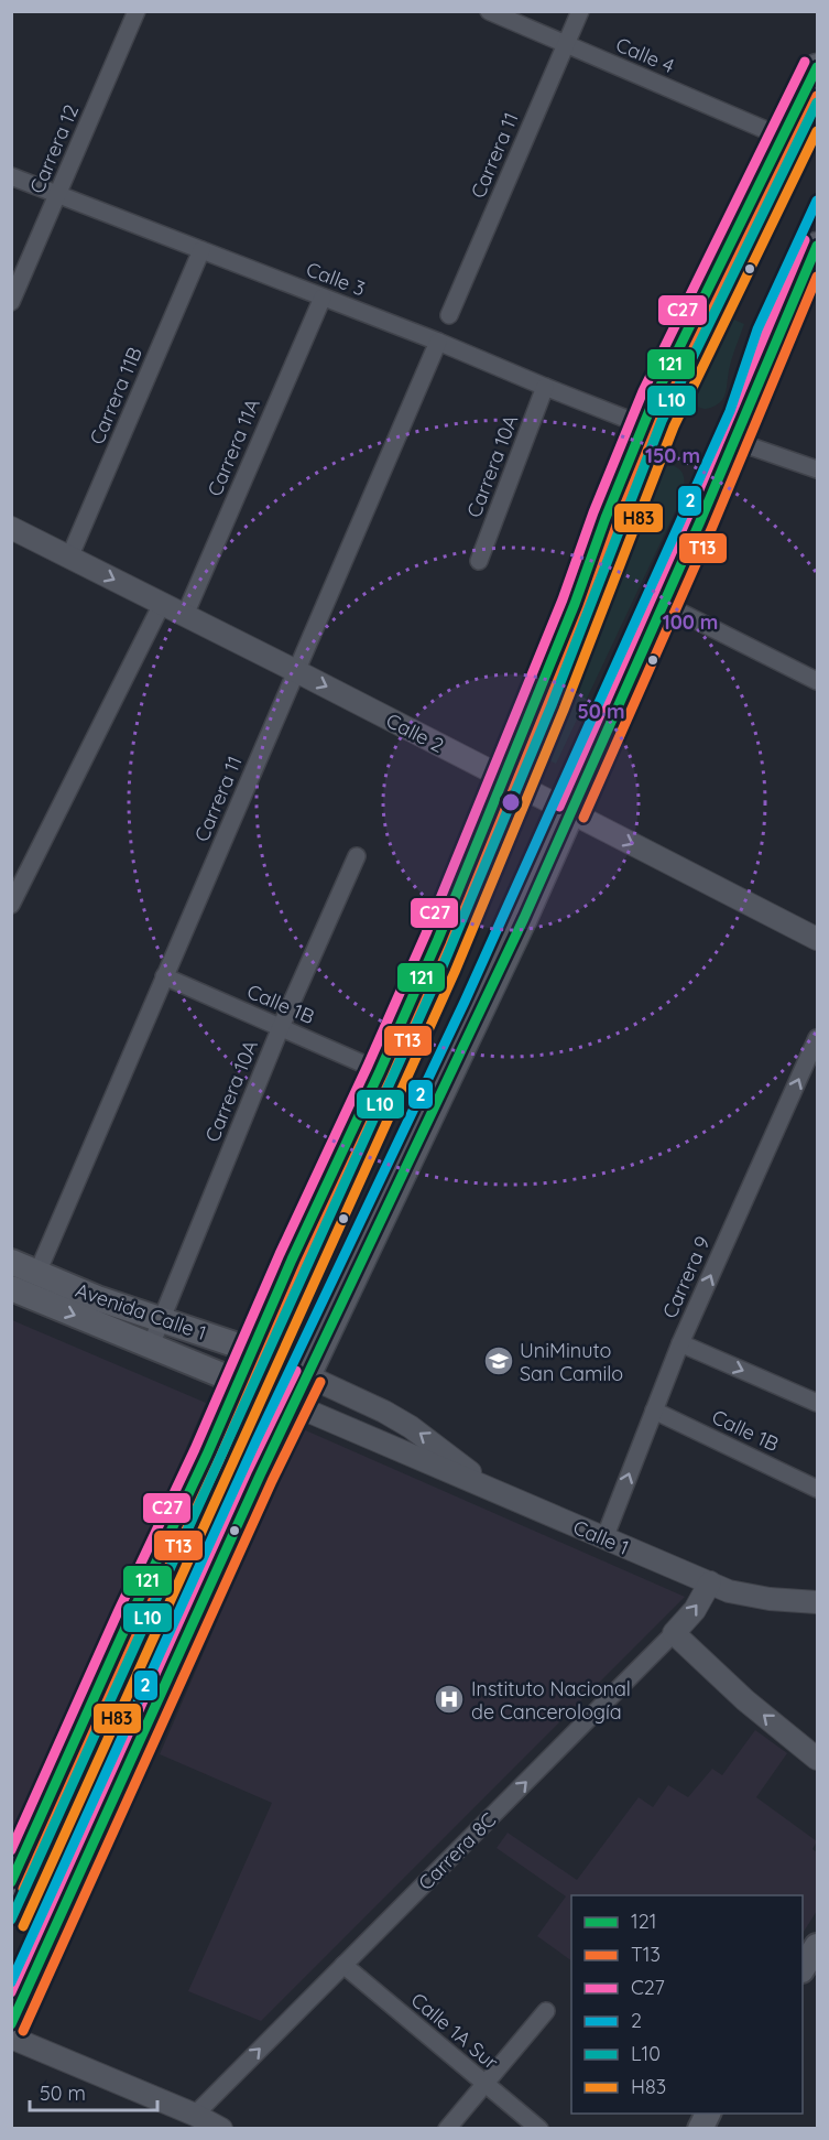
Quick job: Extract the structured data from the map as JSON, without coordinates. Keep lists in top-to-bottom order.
{
  "streets": {
    "main road": ["Avenida Calle 1"],
    "street": [
      "Calle 4",
      "Carrera 12",
      "Carrera 11",
      "Calle 3",
      "Carrera 11B",
      "Carrera 11A",
      "Carrera 10A",
      "Calle 2",
      "Calle 1B",
      "Carrera 9",
      "Calle 1",
      "Carrera 8C",
      "Calle 1A Sur"
    ]
  },
  "crossings": [
    ["Calle 4", "Carrera 11"],
    ["Carrera 12", "Calle 3"],
    ["Carrera 11", "Calle 3"],
    ["Carrera 11", "Calle 2"],
    ["Carrera 11", "Calle 1B"],
    ["Carrera 11", "Avenida Calle 1"],
    ["Calle 3", "Carrera 11B"],
    ["Calle 3", "Carrera 11A"],
    ["Calle 3", "Carrera 10A"],
    ["Carrera 11B", "Calle 2"],
    ["Carrera 11A", "Calle 2"],
    ["Carrera 10A", "Calle 1B"],
    ["Carrera 10A", "Avenida Calle 1"],
    ["Calle 1B", "Carrera 9"],
    ["Carrera 9", "Calle 1"],
    ["Avenida Calle 1", "Calle 1"],
    ["Calle 1", "Carrera 8C"],
    ["Carrera 8C", "Calle 1A Sur"]
  ],
  "one_way": ["Calle 2", "Carrera 9", "Carrera 8C"],
  "places": {
    "school or university": ["UniMinuto San Camilo"],
    "hospital": ["Instituto Nacional de Cancerología"]
  },
  "lines": [
    "transit line C27",
    "transit line 121",
    "transit line T13",
    "transit line L10",
    "transit line H83",
    "transit line 2"
  ],
  "legend": [
    "121",
    "T13",
    "C27",
    "2",
    "L10",
    "H83"
  ],
  "scale_bar": "50 m",
  "rings": ["150 m", "100 m", "50 m"]
}
